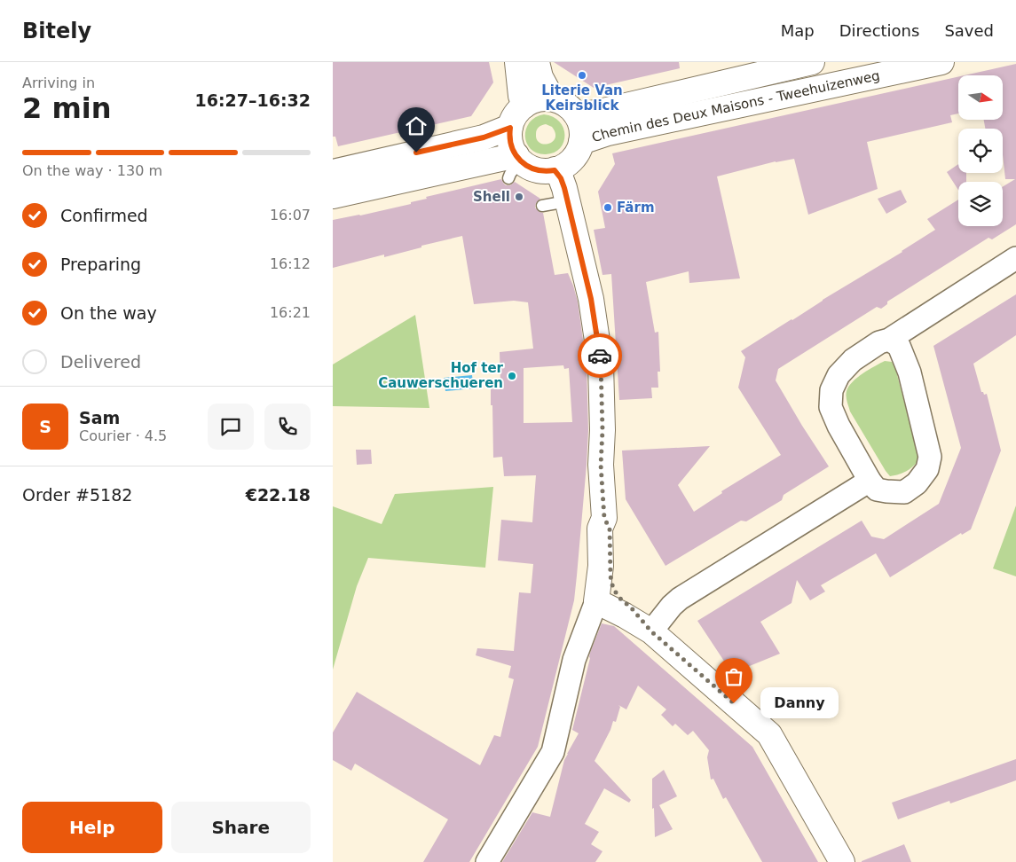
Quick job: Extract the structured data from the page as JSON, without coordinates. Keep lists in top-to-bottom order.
{
  "streets": {
    "street": ["Chemin des Deux Maisons - Tweehuizenweg"]
  },
  "places": [
    "Literie Van Keirsblick",
    "Shell",
    "Färm",
    "Hof ter Cauwerschueren",
    "Danny"
  ],
  "north": "right",
  "page": {
    "header": "Bitely",
    "nav": ["Map", "Directions", "Saved"],
    "heading": ["2 min", "Arriving in", "16:27–16:32"],
    "panel": [
      "Sam",
      "Courier · 4.5",
      "Order #5182",
      "€22.18"
    ],
    "bar": "On the way · 130 m",
    "list": [
      ["Confirmed", "16:07"],
      ["Preparing", "16:12"],
      ["On the way", "16:21"],
      "Delivered"
    ],
    "round": "S",
    "bubble": "Danny",
    "buttons": ["Help", "Share"]
  }
}
